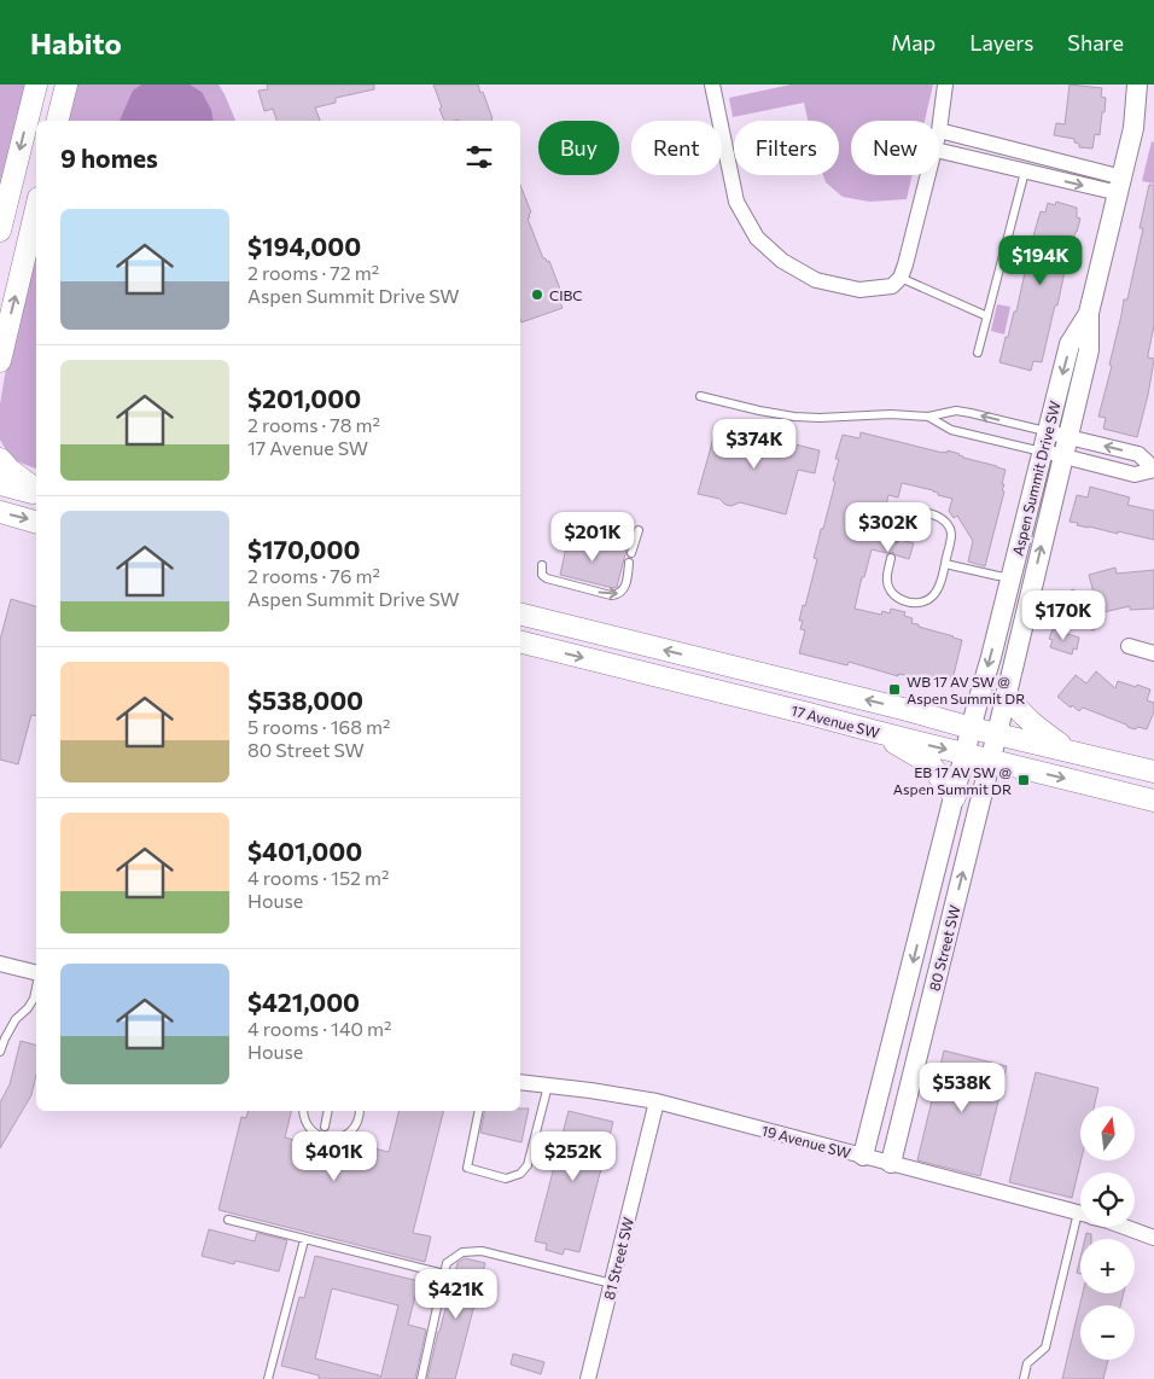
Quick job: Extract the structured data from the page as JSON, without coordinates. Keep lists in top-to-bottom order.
{
  "streets": {
    "main road": ["17 Avenue SW"],
    "street": [
      "Aspen Summit Drive SW",
      "80 Street SW",
      "19 Avenue SW",
      "81 Street SW"
    ]
  },
  "crossings": [
    ["Aspen Summit Drive SW", "17 Avenue SW"],
    ["Aspen Summit Drive SW", "80 Street SW"],
    ["17 Avenue SW", "80 Street SW"],
    ["80 Street SW", "19 Avenue SW"],
    ["19 Avenue SW", "81 Street SW"]
  ],
  "places": {
    "other": ["CIBC"],
    "transit": ["WB 17 AV SW @ Aspen Summit DR", "EB 17 AV SW @ Aspen Summit DR"]
  },
  "north": "top",
  "page": {
    "header": "Habito",
    "nav": ["Map", "Layers", "Share"],
    "chip": [
      "Buy",
      "Rent",
      "Filters",
      "New"
    ],
    "heading": "9 homes",
    "list": [
      {
        "name": "$194,000",
        "note": "2 rooms · 72 m² · Aspen Summit Drive SW"
      },
      {
        "name": "$201,000",
        "note": "2 rooms · 78 m² · 17 Avenue SW"
      },
      {
        "name": "$170,000",
        "note": "2 rooms · 76 m² · Aspen Summit Drive SW"
      },
      {
        "name": "$538,000",
        "note": "5 rooms · 168 m² · 80 Street SW"
      },
      {
        "name": "$401,000",
        "note": "4 rooms · 152 m² · House"
      },
      {
        "name": "$421,000",
        "note": "4 rooms · 140 m² · House"
      }
    ],
    "price": [
      "$194K",
      "$374K",
      "$302K",
      "$201K",
      "$170K",
      "$538K",
      "$401K",
      "$252K",
      "$421K"
    ],
    "map_buttons": ["+", "−"]
  }
}
